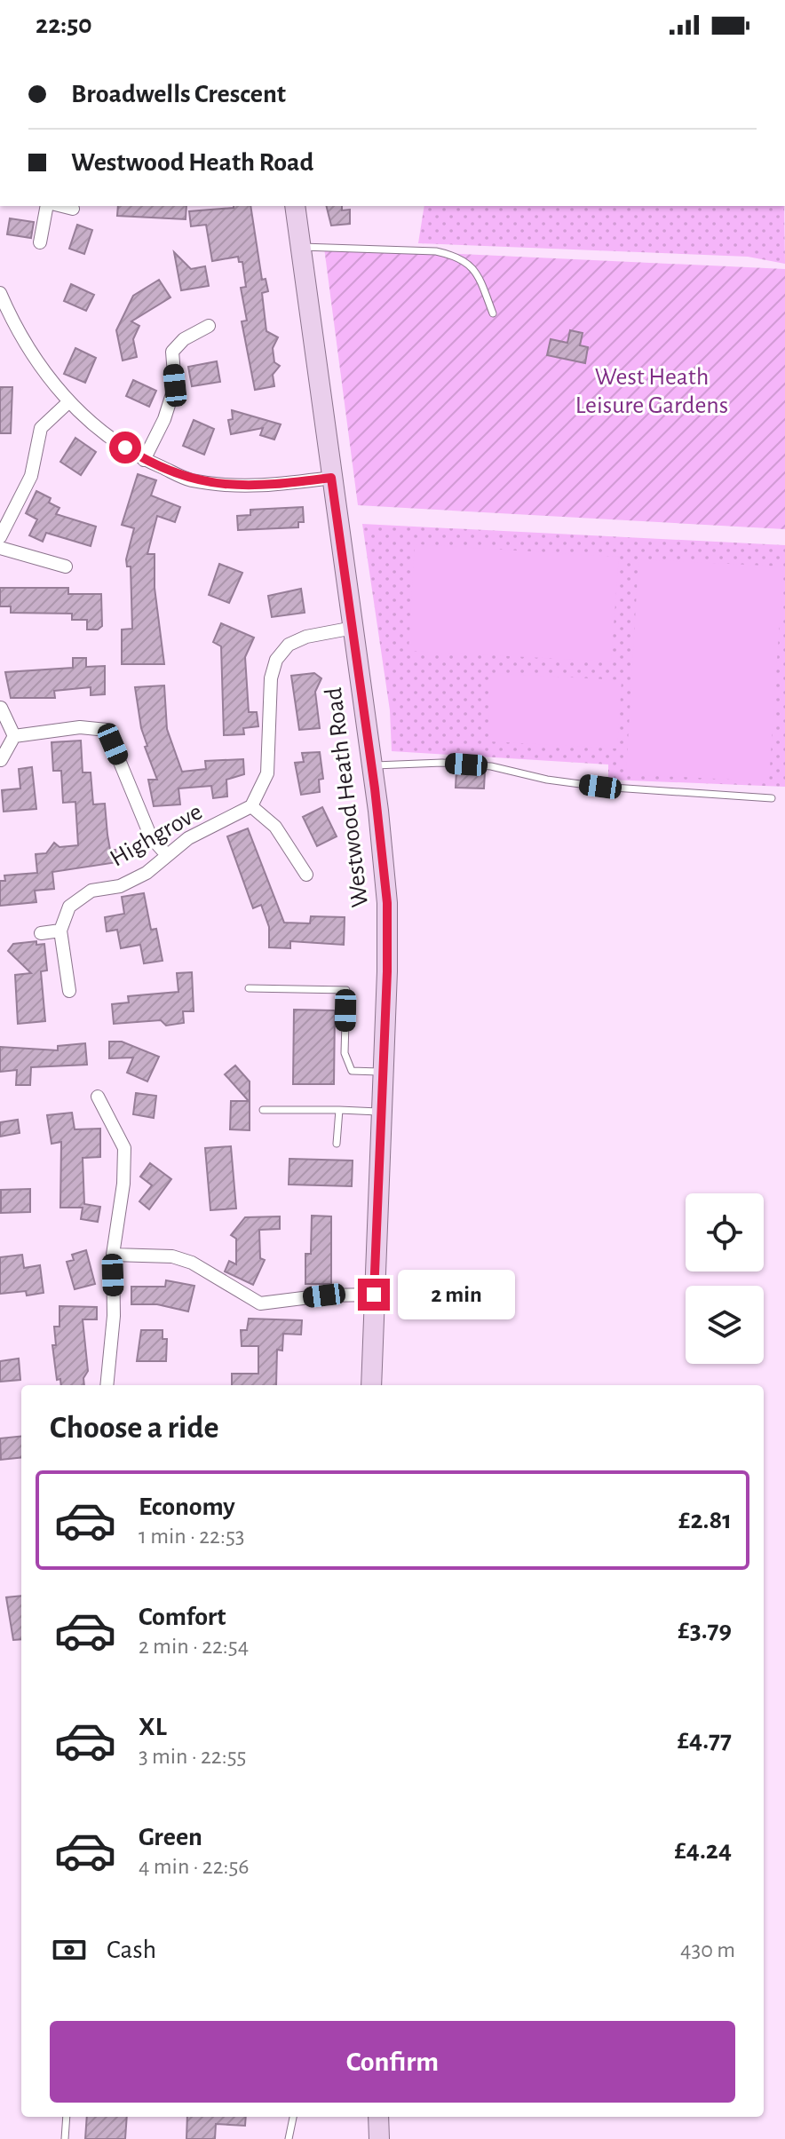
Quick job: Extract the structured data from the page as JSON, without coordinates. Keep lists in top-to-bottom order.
{
  "streets": {
    "street": ["Westwood Heath Road", "Highgrove"]
  },
  "parks": ["West Heath Leisure Gardens"],
  "page": {
    "status": "22:50",
    "banner": ["Broadwells Crescent", "Westwood Heath Road"],
    "bubble": "2 min",
    "heading": "Choose a ride",
    "list": [
      {
        "name": "Economy",
        "note": "1 min · 22:53",
        "value": "£2.81"
      },
      {
        "name": "Comfort",
        "note": "2 min · 22:54",
        "value": "£3.79"
      },
      {
        "name": "XL",
        "note": "3 min · 22:55",
        "value": "£4.77"
      },
      {
        "name": "Green",
        "note": "4 min · 22:56",
        "value": "£4.24"
      }
    ],
    "pay": ["Cash", "430 m"],
    "buttons": "Confirm"
  }
}
